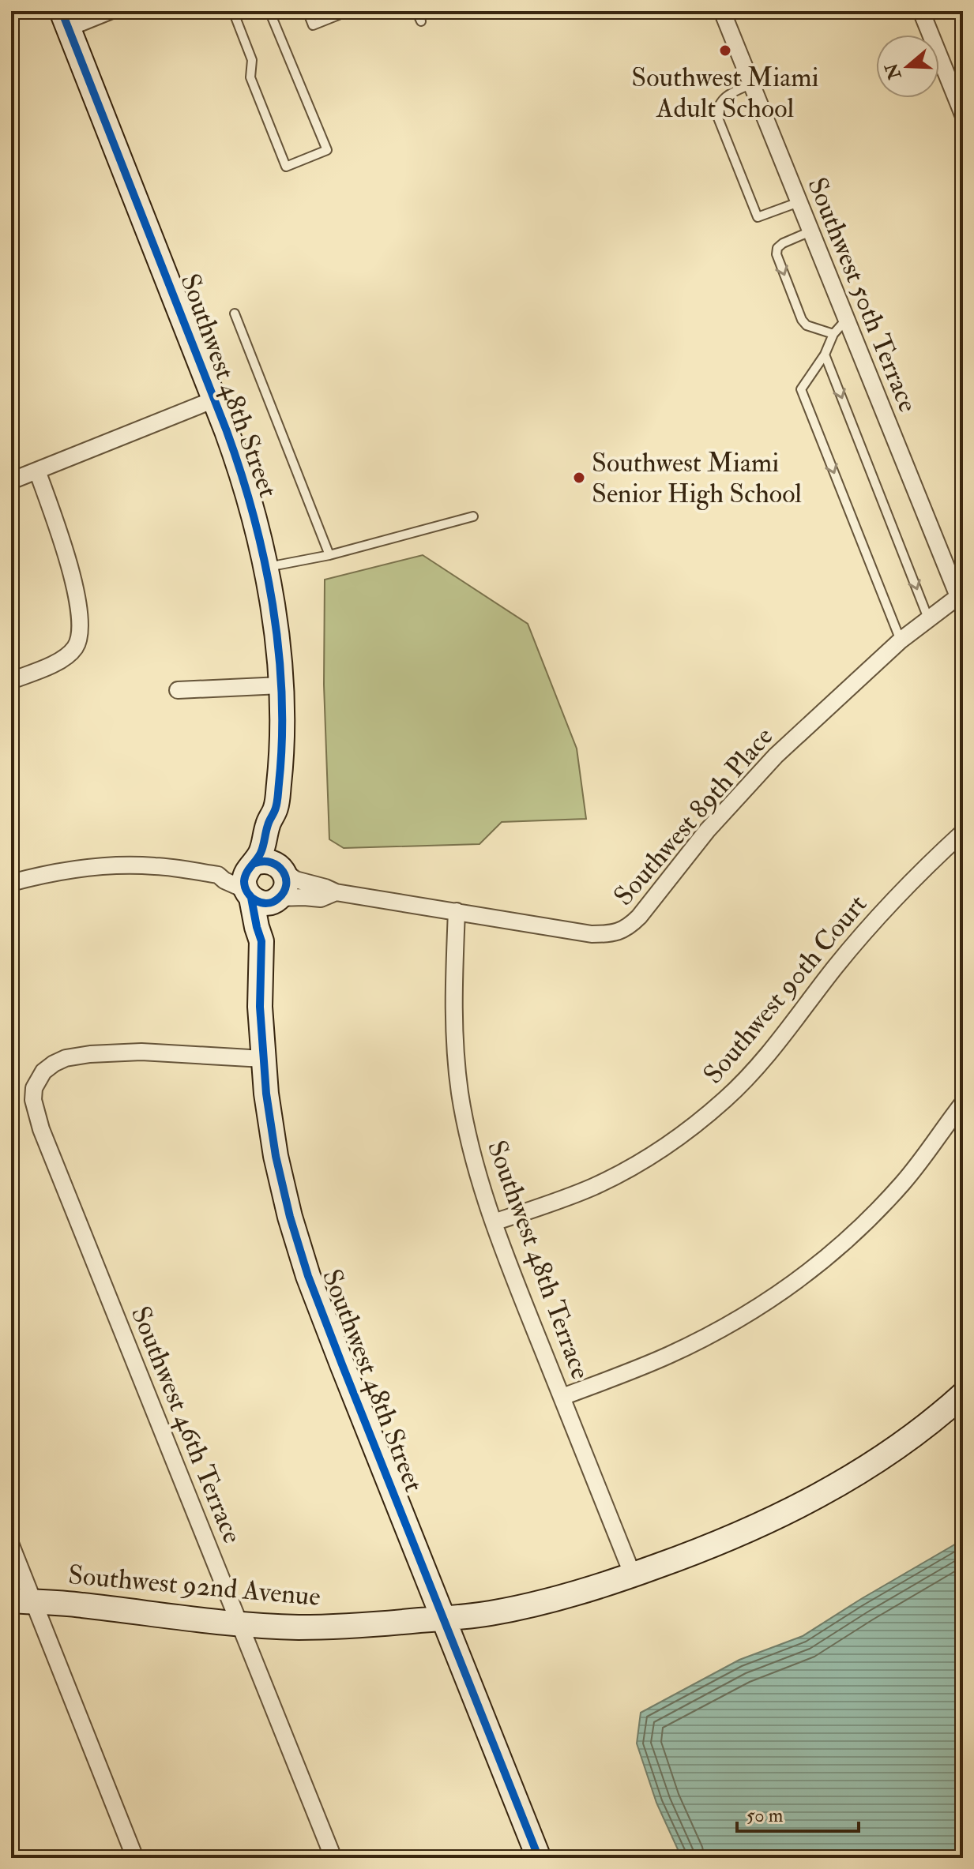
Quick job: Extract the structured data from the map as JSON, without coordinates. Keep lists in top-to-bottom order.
{
  "streets": {
    "street": [
      "Southwest 50th Terrace",
      "Southwest 48th Street",
      "Southwest 89th Place",
      "Southwest 90th Court",
      "Southwest 48th Terrace",
      "Southwest 46th Terrace",
      "Southwest 92nd Avenue"
    ]
  },
  "crossings": [
    ["Southwest 50th Terrace", "Southwest 89th Place"],
    ["Southwest 48th Street", "Southwest 89th Place"],
    ["Southwest 48th Street", "Southwest 46th Terrace"],
    ["Southwest 48th Street", "Southwest 92nd Avenue"],
    ["Southwest 89th Place", "Southwest 48th Terrace"],
    ["Southwest 90th Court", "Southwest 48th Terrace"],
    ["Southwest 48th Terrace", "Southwest 92nd Avenue"],
    ["Southwest 46th Terrace", "Southwest 92nd Avenue"]
  ],
  "places": ["Southwest Miami Adult School", "Southwest Miami Senior High School"],
  "scale_bar": "50 m",
  "north": "left"
}
